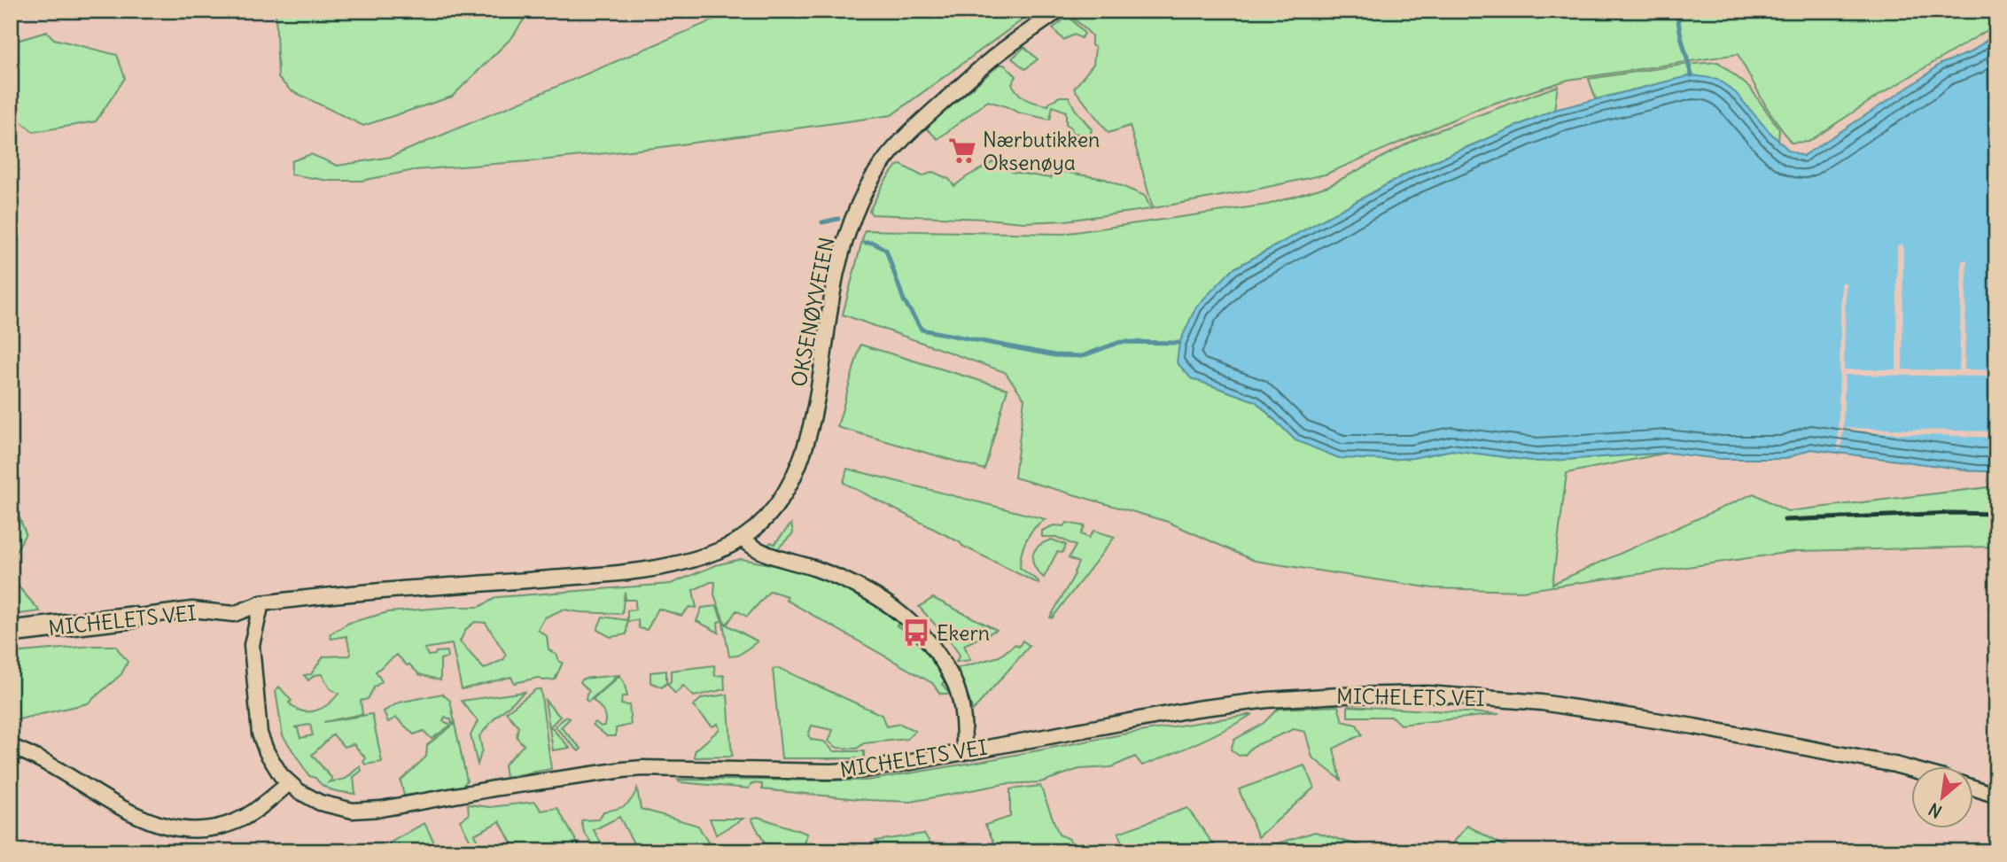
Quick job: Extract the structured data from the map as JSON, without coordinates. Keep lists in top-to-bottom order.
{
  "streets": {
    "street": ["OKSENØYVEIEN", "MICHELETS VEI"]
  },
  "crossings": [
    ["OKSENØYVEIEN", "MICHELETS VEI"]
  ],
  "places": {
    "supermarket": ["Nærbutikken Oksenøya"],
    "bus stop": ["Ekern"]
  },
  "north": "bottom left"
}
